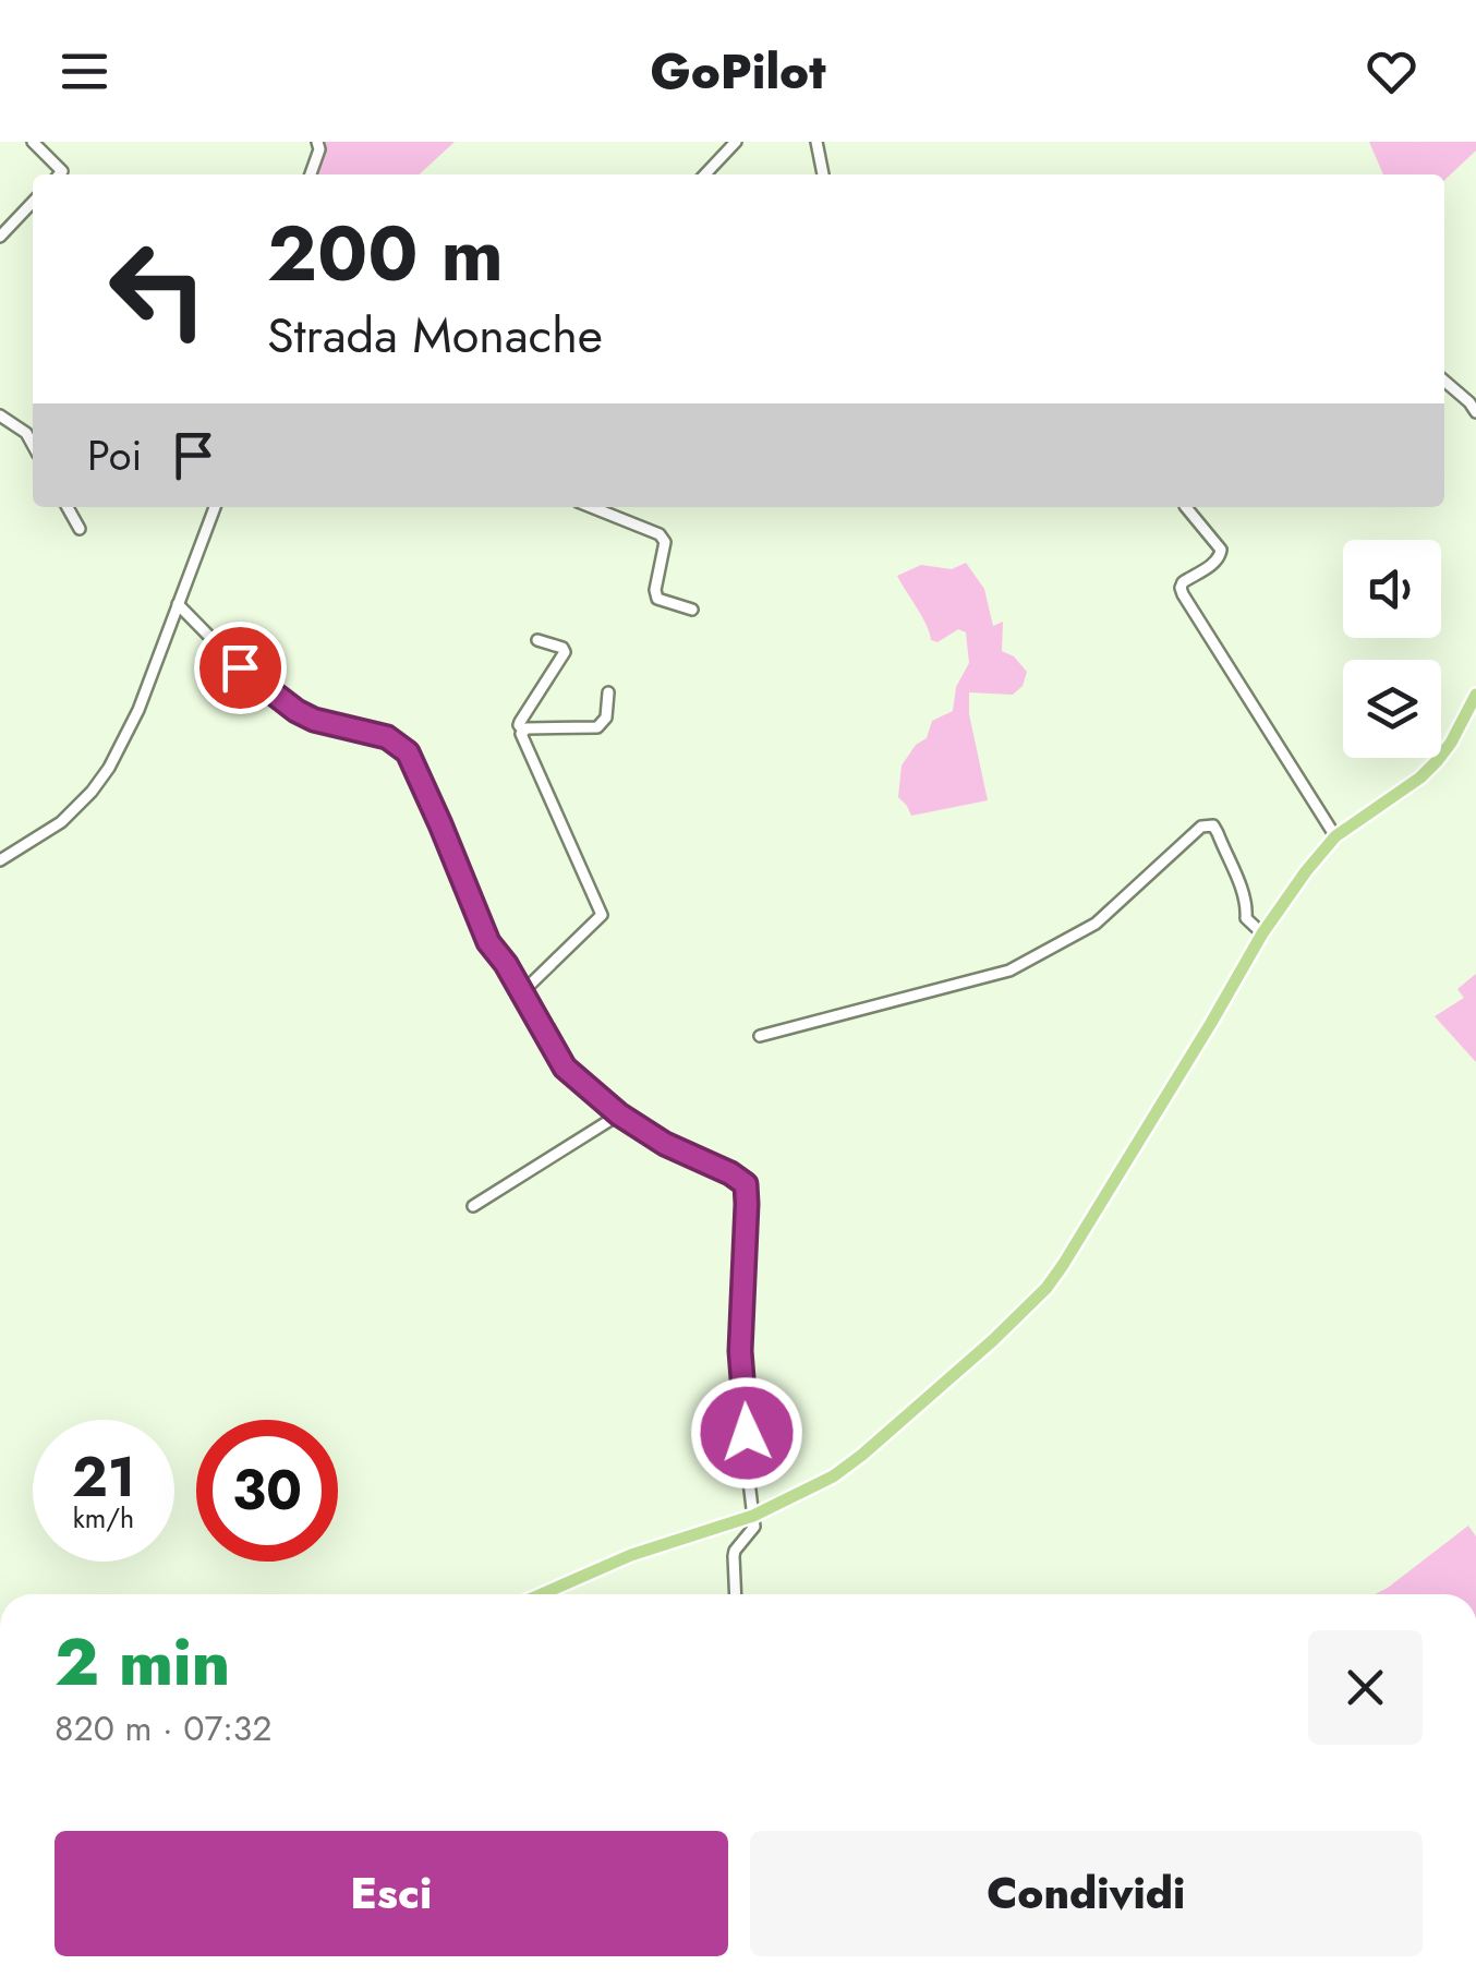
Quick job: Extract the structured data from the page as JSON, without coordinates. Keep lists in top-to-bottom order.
{
  "page": {
    "header": "GoPilot",
    "turn": ["200 m", "Strada Monache"],
    "then": "Poi",
    "speed": "21 km/h",
    "limit": "30",
    "heading": ["2 min", "820 m · 07:32"],
    "buttons": ["Esci", "Condividi"]
  }
}
